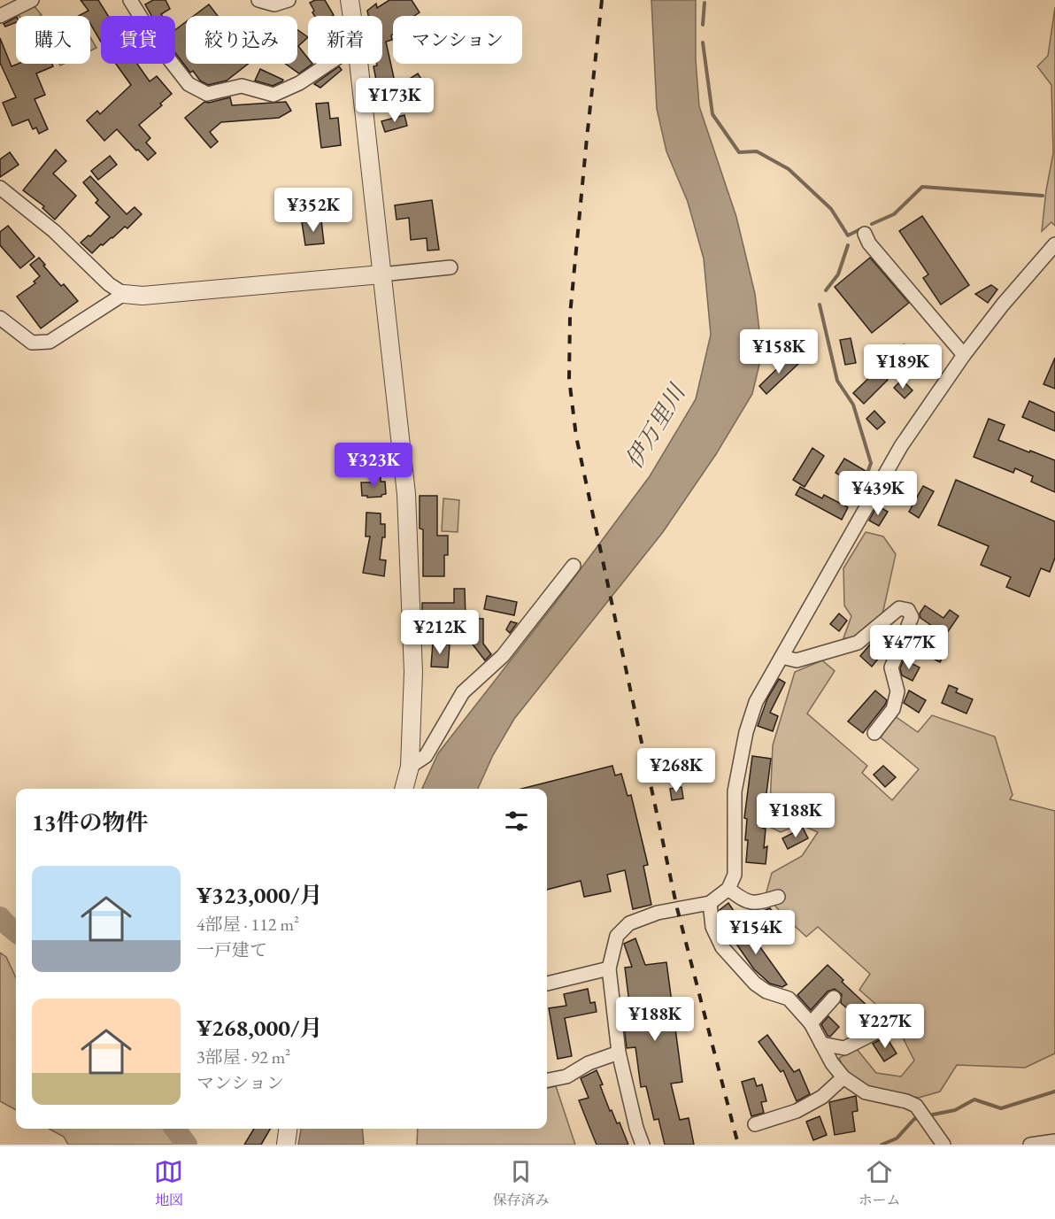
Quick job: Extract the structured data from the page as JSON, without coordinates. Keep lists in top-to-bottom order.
{
  "water": ["伊万里川"],
  "page": {
    "chip": [
      "購入",
      "賃貸",
      "絞り込み",
      "新着",
      "マンション"
    ],
    "price": [
      "¥173K",
      "¥352K",
      "¥158K",
      "¥189K",
      "¥323K",
      "¥439K",
      "¥212K",
      "¥477K",
      "¥268K",
      "¥188K",
      "¥154K",
      "¥188K",
      "¥227K"
    ],
    "heading": "13件の物件",
    "list": [
      {
        "name": "¥323,000/月",
        "note": "4部屋 · 112 m² · 一戸建て"
      },
      {
        "name": "¥268,000/月",
        "note": "3部屋 · 92 m² · マンション"
      }
    ],
    "tabs": ["地図", "保存済み", "ホーム"]
  }
}
